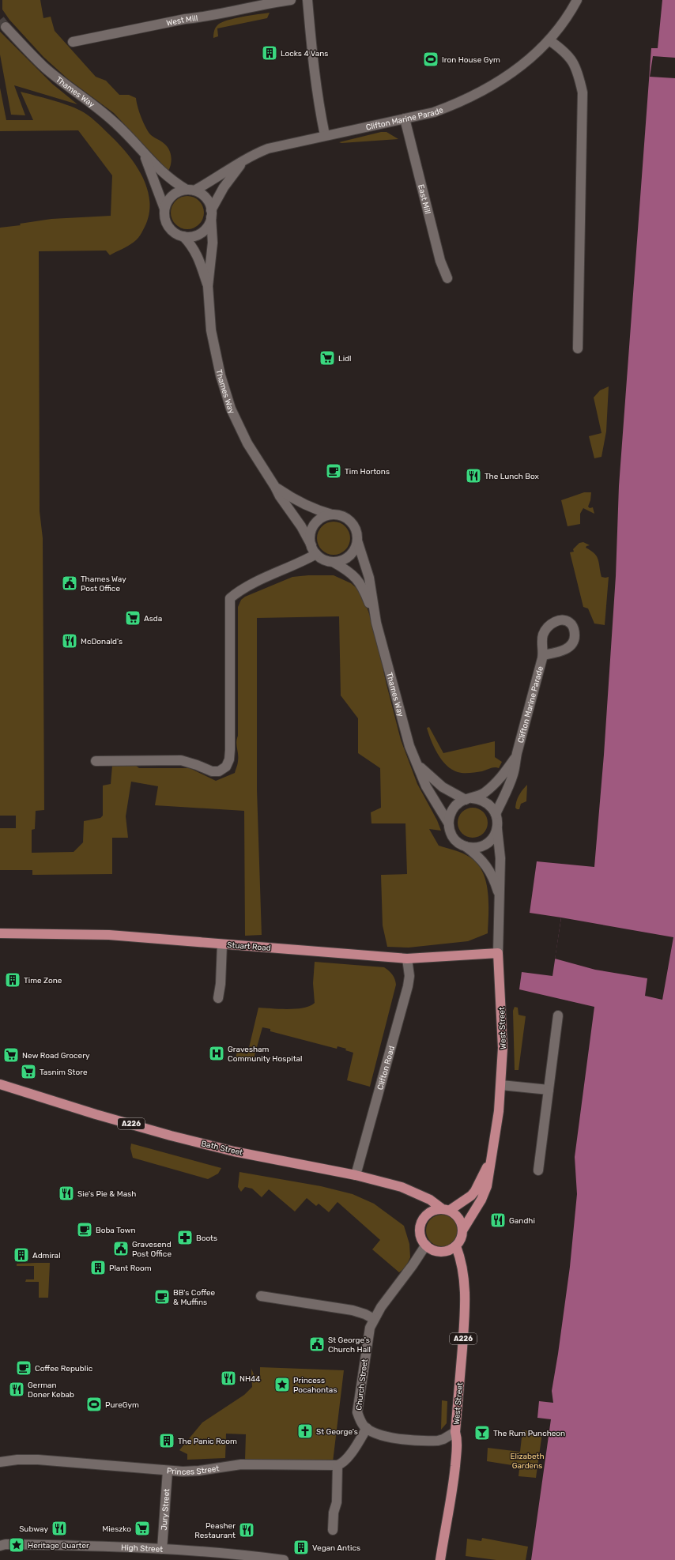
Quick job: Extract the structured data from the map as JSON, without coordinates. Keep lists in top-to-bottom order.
{
  "streets": {
    "main road": [
      "Stuart Road",
      "West Street",
      "A226",
      "Bath Street"
    ],
    "street": [
      "West Mill",
      "Thames Way",
      "Clifton Marine Parade",
      "East Mill",
      "Clifton Road",
      "Church Street",
      "Princes Street",
      "Jury Street",
      "High Street"
    ]
  },
  "crossings": [
    ["Thames Way", "Clifton Marine Parade"],
    ["Thames Way", "West Street"],
    ["Clifton Marine Parade", "East Mill"],
    ["Clifton Marine Parade", "West Street"],
    ["Stuart Road", "West Street"],
    ["Stuart Road", "Clifton Road"],
    ["West Street", "Bath Street"],
    ["West Street", "Church Street"],
    ["Clifton Road", "Bath Street"],
    ["Bath Street", "Church Street"],
    ["Princes Street", "Jury Street"],
    ["Jury Street", "High Street"]
  ],
  "parks": ["Elizabeth Gardens"],
  "places": {
    "building": [
      "Locks 4 Vans",
      "Time Zone",
      "Admiral",
      "Plant Room",
      "The Panic Room",
      "Vegan Antics"
    ],
    "sports": ["Iron House Gym", "PureGym"],
    "supermarket": [
      "Lidl",
      "Asda",
      "New Road Grocery",
      "Tasnim Store",
      "Mieszko"
    ],
    "cafe": [
      "Tim Hortons",
      "Boba Town",
      "BB's Coffee & Muffins",
      "Coffee Republic"
    ],
    "restaurant": [
      "The Lunch Box",
      "McDonald's",
      "Sie's Pie & Mash",
      "Gandhi",
      "NH44",
      "German Doner Kebab",
      "Subway",
      "Peasher Restaurant"
    ],
    "public building": ["Thames Way Post Office", "Gravesend Post Office", "St George's Church Hall"],
    "hospital": ["Gravesham Community Hospital"],
    "pharmacy": ["Boots"],
    "place": ["Princess Pocahontas", "Heritage Quarter"],
    "church": ["St George's"],
    "bar": ["The Rum Puncheon"]
  }
}
